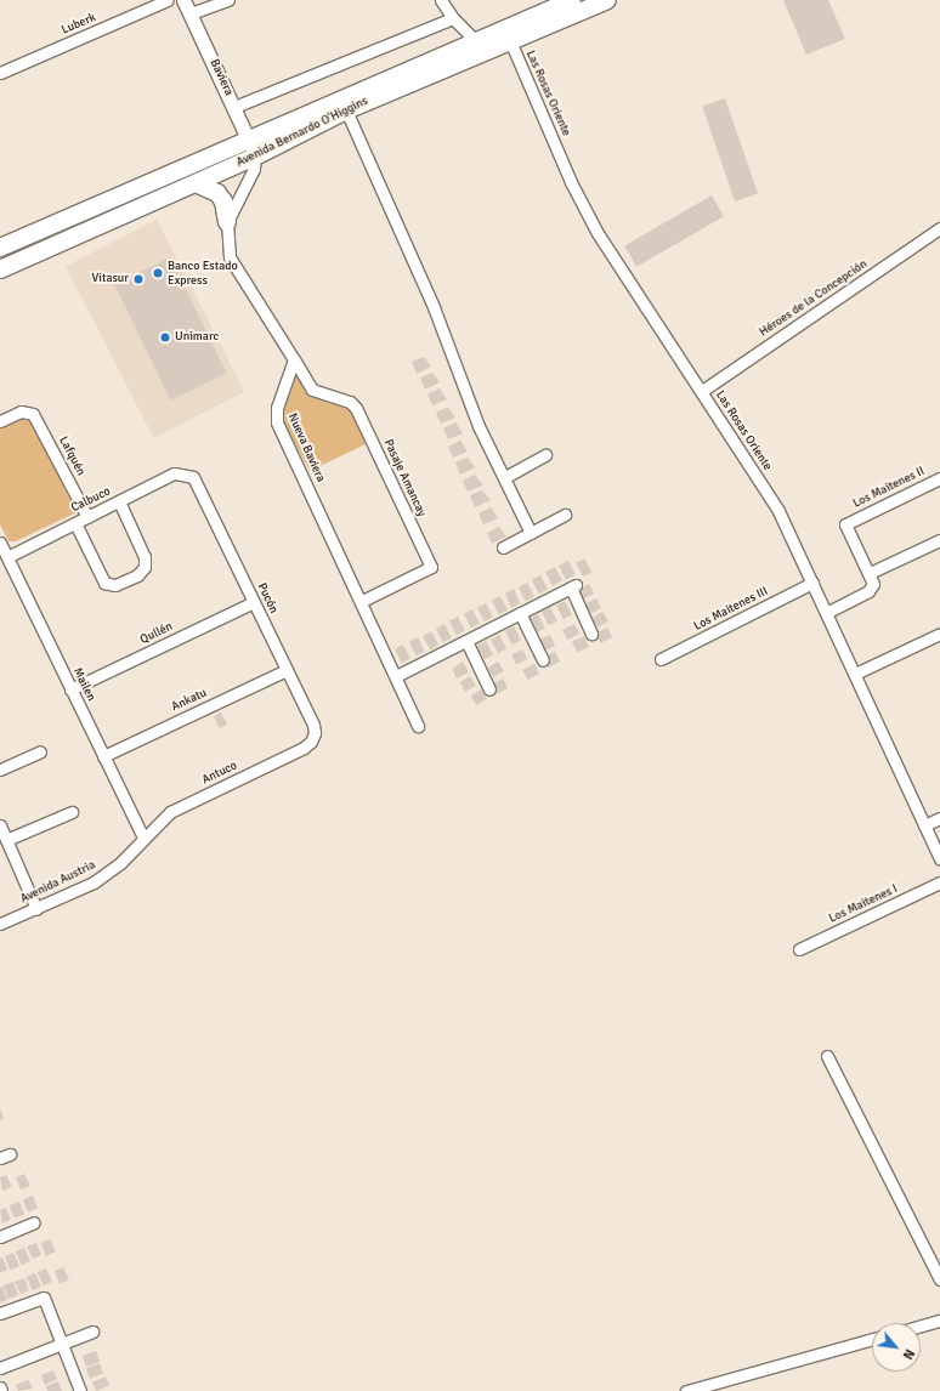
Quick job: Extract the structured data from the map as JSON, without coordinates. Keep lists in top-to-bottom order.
{
  "streets": {
    "main road": ["Avenida Bernardo O'Higgins"],
    "street": [
      "Luberk",
      "Baviera",
      "Las Rosas Oriente",
      "Héroes de la Concepción",
      "Nueva Baviera",
      "Lafquén",
      "Pasaje Amancay",
      "Los Maitenes II",
      "Calbuco",
      "Pucón",
      "Los Maitenes III",
      "Qullén",
      "Mailen",
      "Ankatu",
      "Antuco",
      "Avenida Austria",
      "Los Maitenes I"
    ]
  },
  "crossings": [
    ["Baviera", "Avenida Bernardo O'Higgins"],
    ["Las Rosas Oriente", "Avenida Bernardo O'Higgins"],
    ["Las Rosas Oriente", "Héroes de la Concepción"],
    ["Las Rosas Oriente", "Los Maitenes III"],
    ["Nueva Baviera", "Pasaje Amancay"],
    ["Lafquén", "Calbuco"],
    ["Calbuco", "Pucón"],
    ["Calbuco", "Mailen"],
    ["Pucón", "Qullén"],
    ["Pucón", "Ankatu"],
    ["Pucón", "Antuco"],
    ["Qullén", "Mailen"],
    ["Mailen", "Ankatu"],
    ["Mailen", "Antuco"],
    ["Mailen", "Avenida Austria"],
    ["Antuco", "Avenida Austria"]
  ],
  "places": ["Banco Estado Express", "Vitasur", "Unimarc"],
  "north": "bottom right"
}
